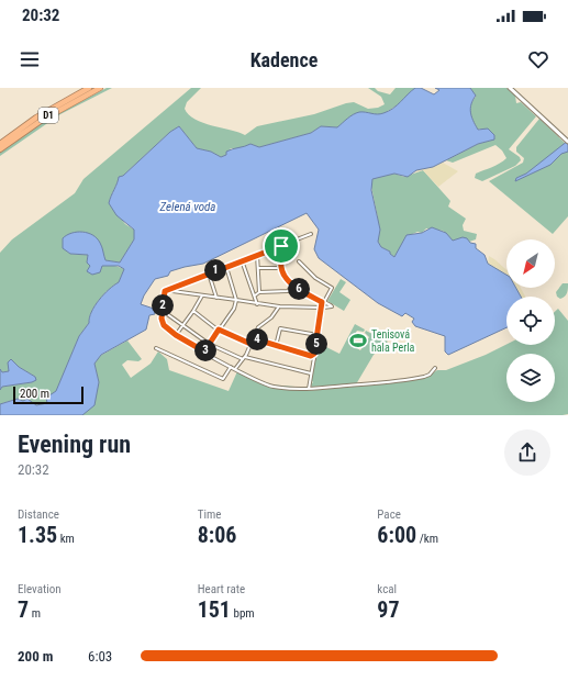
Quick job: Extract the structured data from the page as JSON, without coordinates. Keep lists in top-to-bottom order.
{
  "streets": {
    "highway": ["D1"]
  },
  "water": ["Zelená voda"],
  "places": {
    "sports": ["Tenisová hala Perla"]
  },
  "scale_bar": "200 m",
  "north": "bottom left",
  "page": {
    "status": "20:32",
    "header": "Kadence",
    "pins": [
      "1",
      "6",
      "2",
      "4",
      "5",
      "3"
    ],
    "scale": "200 m",
    "heading": ["Evening run", "20:32"],
    "stats": [
      ["Distance", "1.35 km"],
      ["Time", "8:06"],
      ["Pace", "6:00 /km"],
      ["Elevation", "7 m"],
      ["Heart rate", "151 bpm"],
      ["kcal", "97"]
    ],
    "list": [
      {
        "name": "200 m",
        "note": "6:03"
      }
    ]
  }
}
